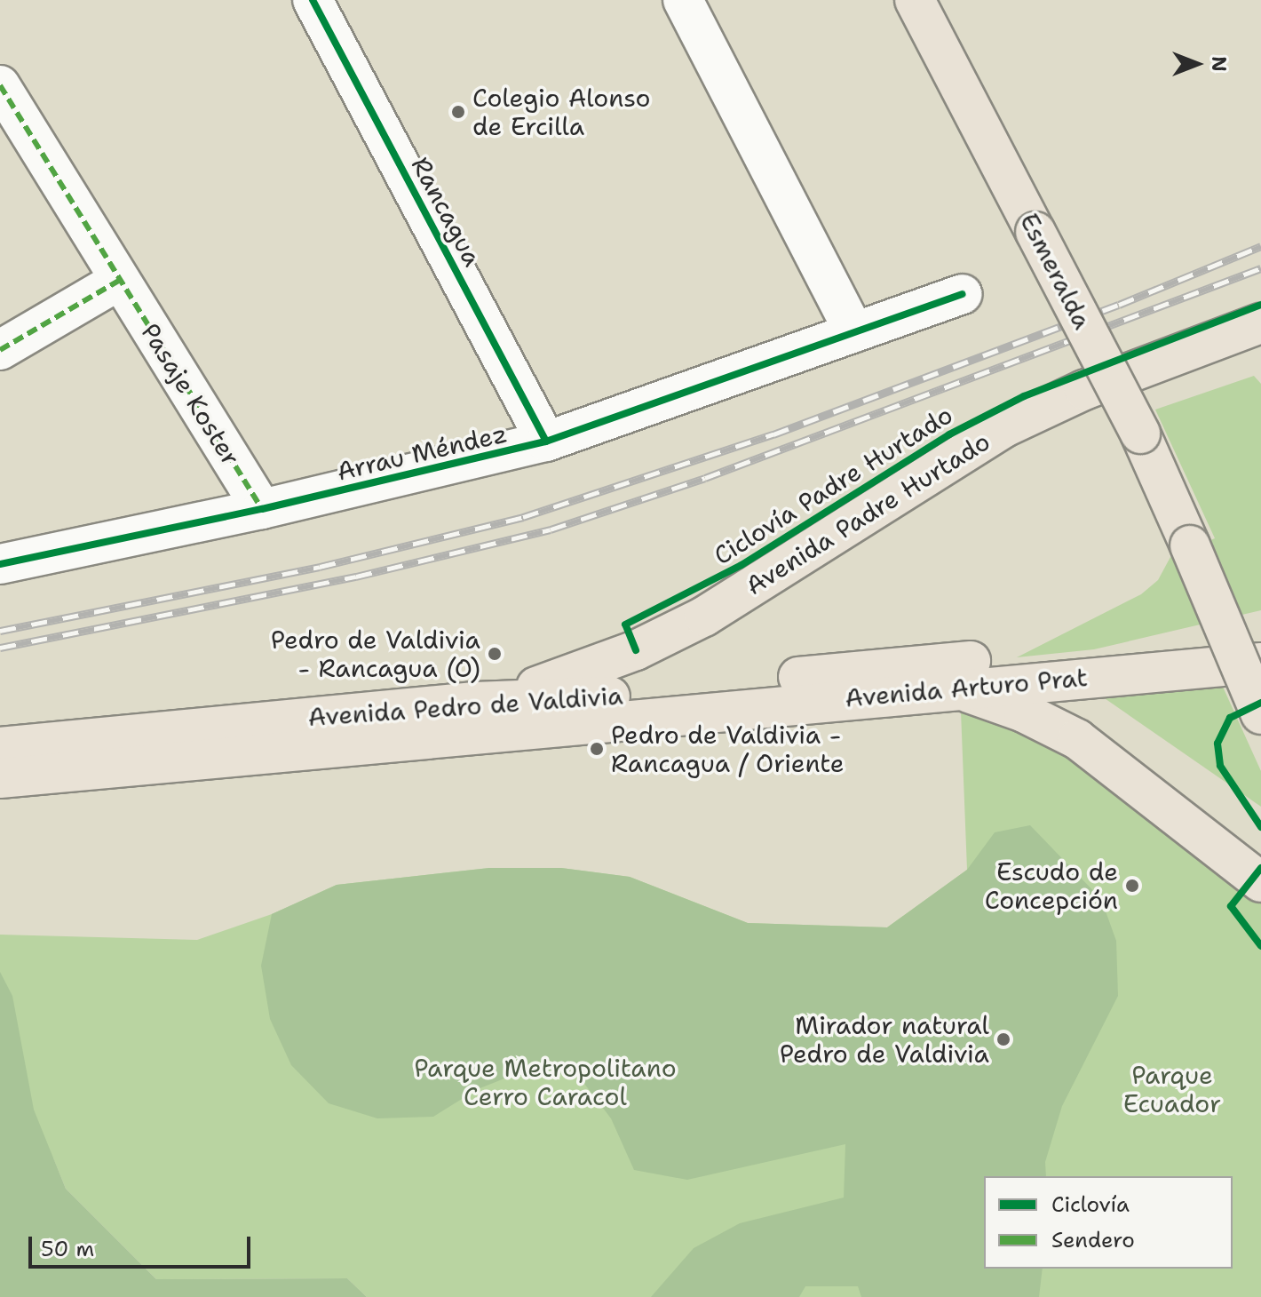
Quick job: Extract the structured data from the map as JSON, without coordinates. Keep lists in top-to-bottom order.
{
  "streets": {
    "main road": [
      "Esmeralda",
      "Avenida Padre Hurtado",
      "Avenida Arturo Prat",
      "Avenida Pedro de Valdivia"
    ],
    "street": ["Rancagua", "Pasaje Koster", "Arrau Méndez"],
    "cycle path": ["Ciclovía Padre Hurtado"]
  },
  "crossings": [
    ["Rancagua", "Arrau Méndez"],
    ["Pasaje Koster", "Arrau Méndez"],
    ["Avenida Padre Hurtado", "Avenida Pedro de Valdivia"],
    ["Avenida Arturo Prat", "Avenida Pedro de Valdivia"]
  ],
  "parks": ["Parque Metropolitano Cerro Caracol", "Parque Ecuador"],
  "places": [
    "Colegio Alonso de Ercilla",
    "Pedro de Valdivia - Rancagua (O)",
    "Pedro de Valdivia - Rancagua / Oriente",
    "Escudo de Concepción",
    "Mirador natural Pedro de Valdivia"
  ],
  "legend": ["Ciclovía", "Sendero"],
  "scale_bar": "50 m",
  "north": "right"
}
